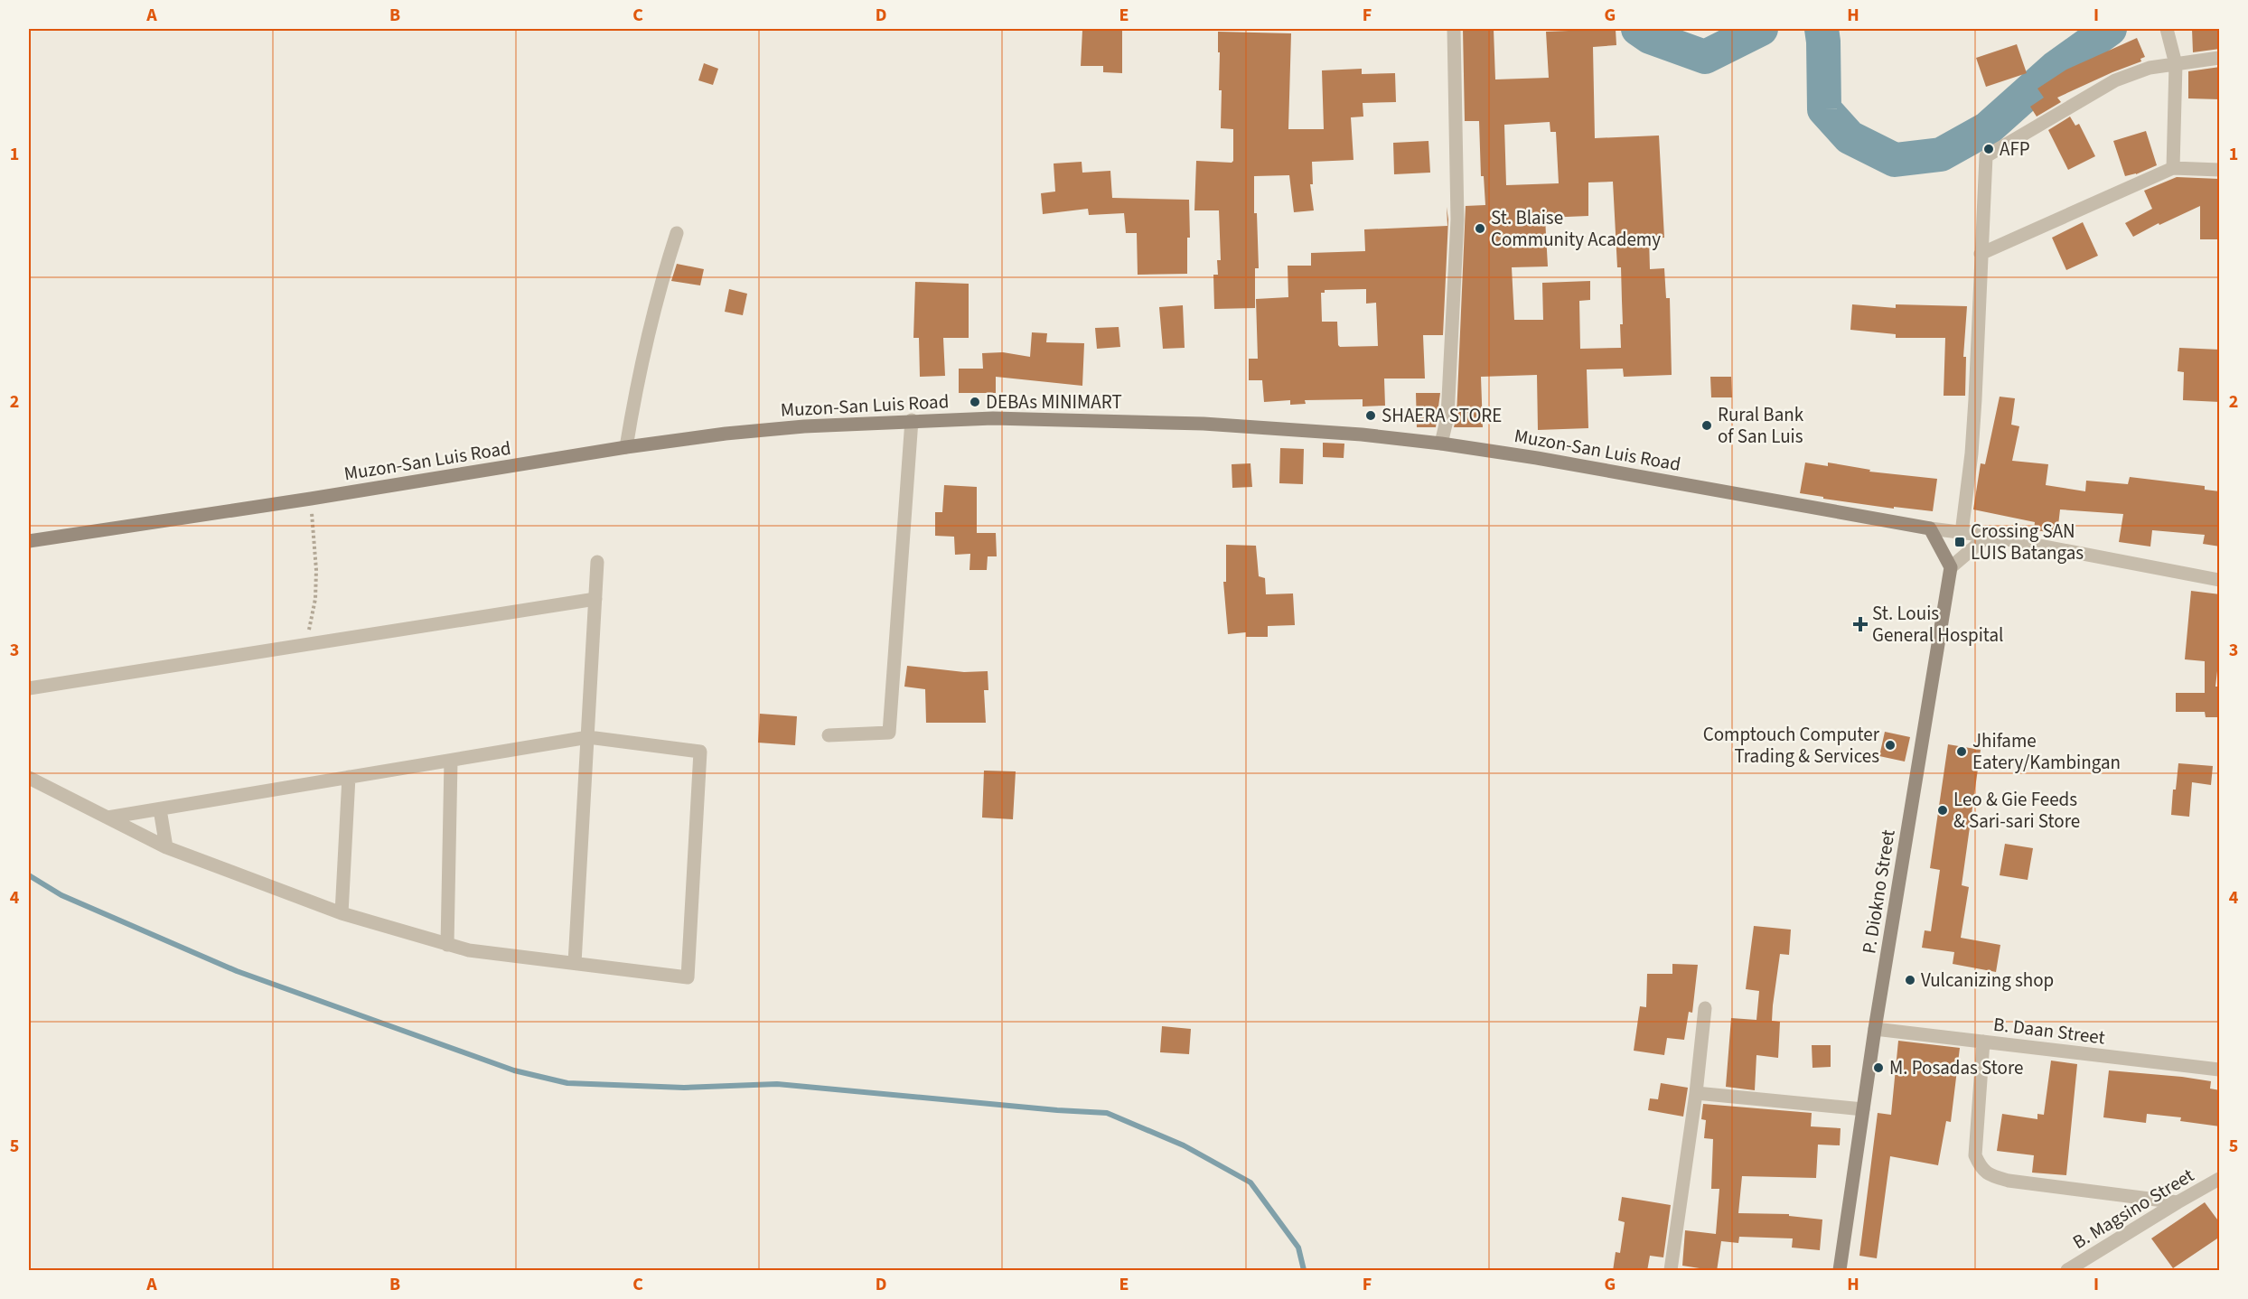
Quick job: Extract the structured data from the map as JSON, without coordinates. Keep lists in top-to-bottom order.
{
  "streets": {
    "main road": ["Muzon-San Luis Road", "P. Diokno Street"],
    "street": ["B. Daan Street", "B. Magsino Street"]
  },
  "crossings": [
    ["P. Diokno Street", "B. Daan Street"]
  ],
  "places": {
    "other": [
      "AFP",
      "St. Blaise Community Academy",
      "DEBAs MINIMART",
      "SHAERA STORE",
      "Rural Bank of San Luis",
      "Comptouch Computer Trading & Services",
      "Jhifame Eatery/Kambingan",
      "Leo & Gie Feeds & Sari-sari Store",
      "Vulcanizing shop",
      "M. Posadas Store"
    ],
    "transit": ["Crossing SAN LUIS Batangas"],
    "health": ["St. Louis General Hospital"]
  },
  "grid": {
    "columns": [
      "A",
      "B",
      "C",
      "D",
      "E",
      "F",
      "G",
      "H",
      "I"
    ],
    "rows": [
      "1",
      "2",
      "3",
      "4",
      "5"
    ]
  }
}
